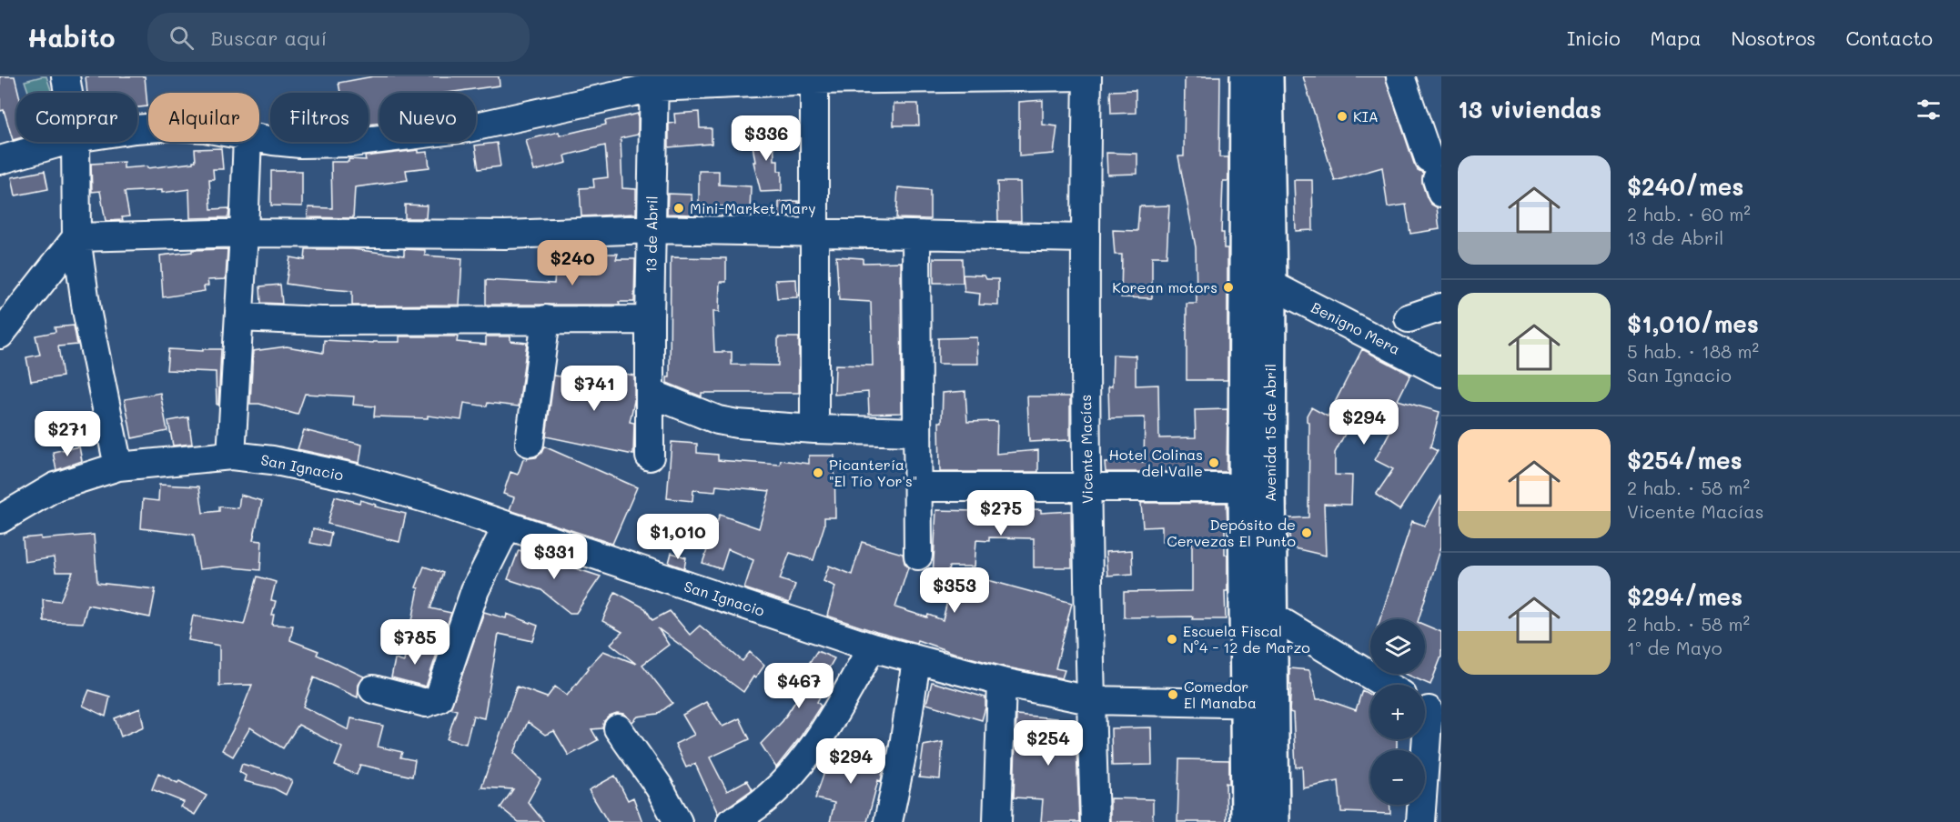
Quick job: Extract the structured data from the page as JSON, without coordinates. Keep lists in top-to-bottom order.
{
  "streets": {
    "main road": ["Avenida 15 de Abril"],
    "street": [
      "13 de Abril",
      "Benigno Mera",
      "Vicente Macías",
      "San Ignacio"
    ]
  },
  "crossings": [
    ["Benigno Mera", "Avenida 15 de Abril"],
    ["Avenida 15 de Abril", "San Ignacio"],
    ["Vicente Macías", "San Ignacio"]
  ],
  "places": [
    "KIA",
    "Mini-Market Mary",
    "Korean motors",
    "Hotel Colinas del Valle",
    "Picantería \"El Tío Yor's\"",
    "Depósito de Cervezas El Punto",
    "Escuela Fiscal N°4 - 12 de Marzo",
    "Comedor El Manaba"
  ],
  "page": {
    "header": "Habito",
    "search": "Buscar aquí",
    "nav": [
      "Inicio",
      "Mapa",
      "Nosotros",
      "Contacto"
    ],
    "heading": "13 viviendas",
    "chip": [
      "Comprar",
      "Alquilar",
      "Filtros",
      "Nuevo"
    ],
    "price": [
      "$336",
      "$240",
      "$741",
      "$294",
      "$271",
      "$275",
      "$1,010",
      "$331",
      "$353",
      "$785",
      "$467",
      "$254",
      "$294"
    ],
    "list": [
      {
        "name": "$240/mes",
        "note": "2 hab. · 60 m² · 13 de Abril"
      },
      {
        "name": "$1,010/mes",
        "note": "5 hab. · 188 m² · San Ignacio"
      },
      {
        "name": "$254/mes",
        "note": "2 hab. · 58 m² · Vicente Macías"
      },
      {
        "name": "$294/mes",
        "note": "2 hab. · 58 m² · 1º de Mayo"
      }
    ],
    "map_buttons": ["+", "−"]
  }
}
